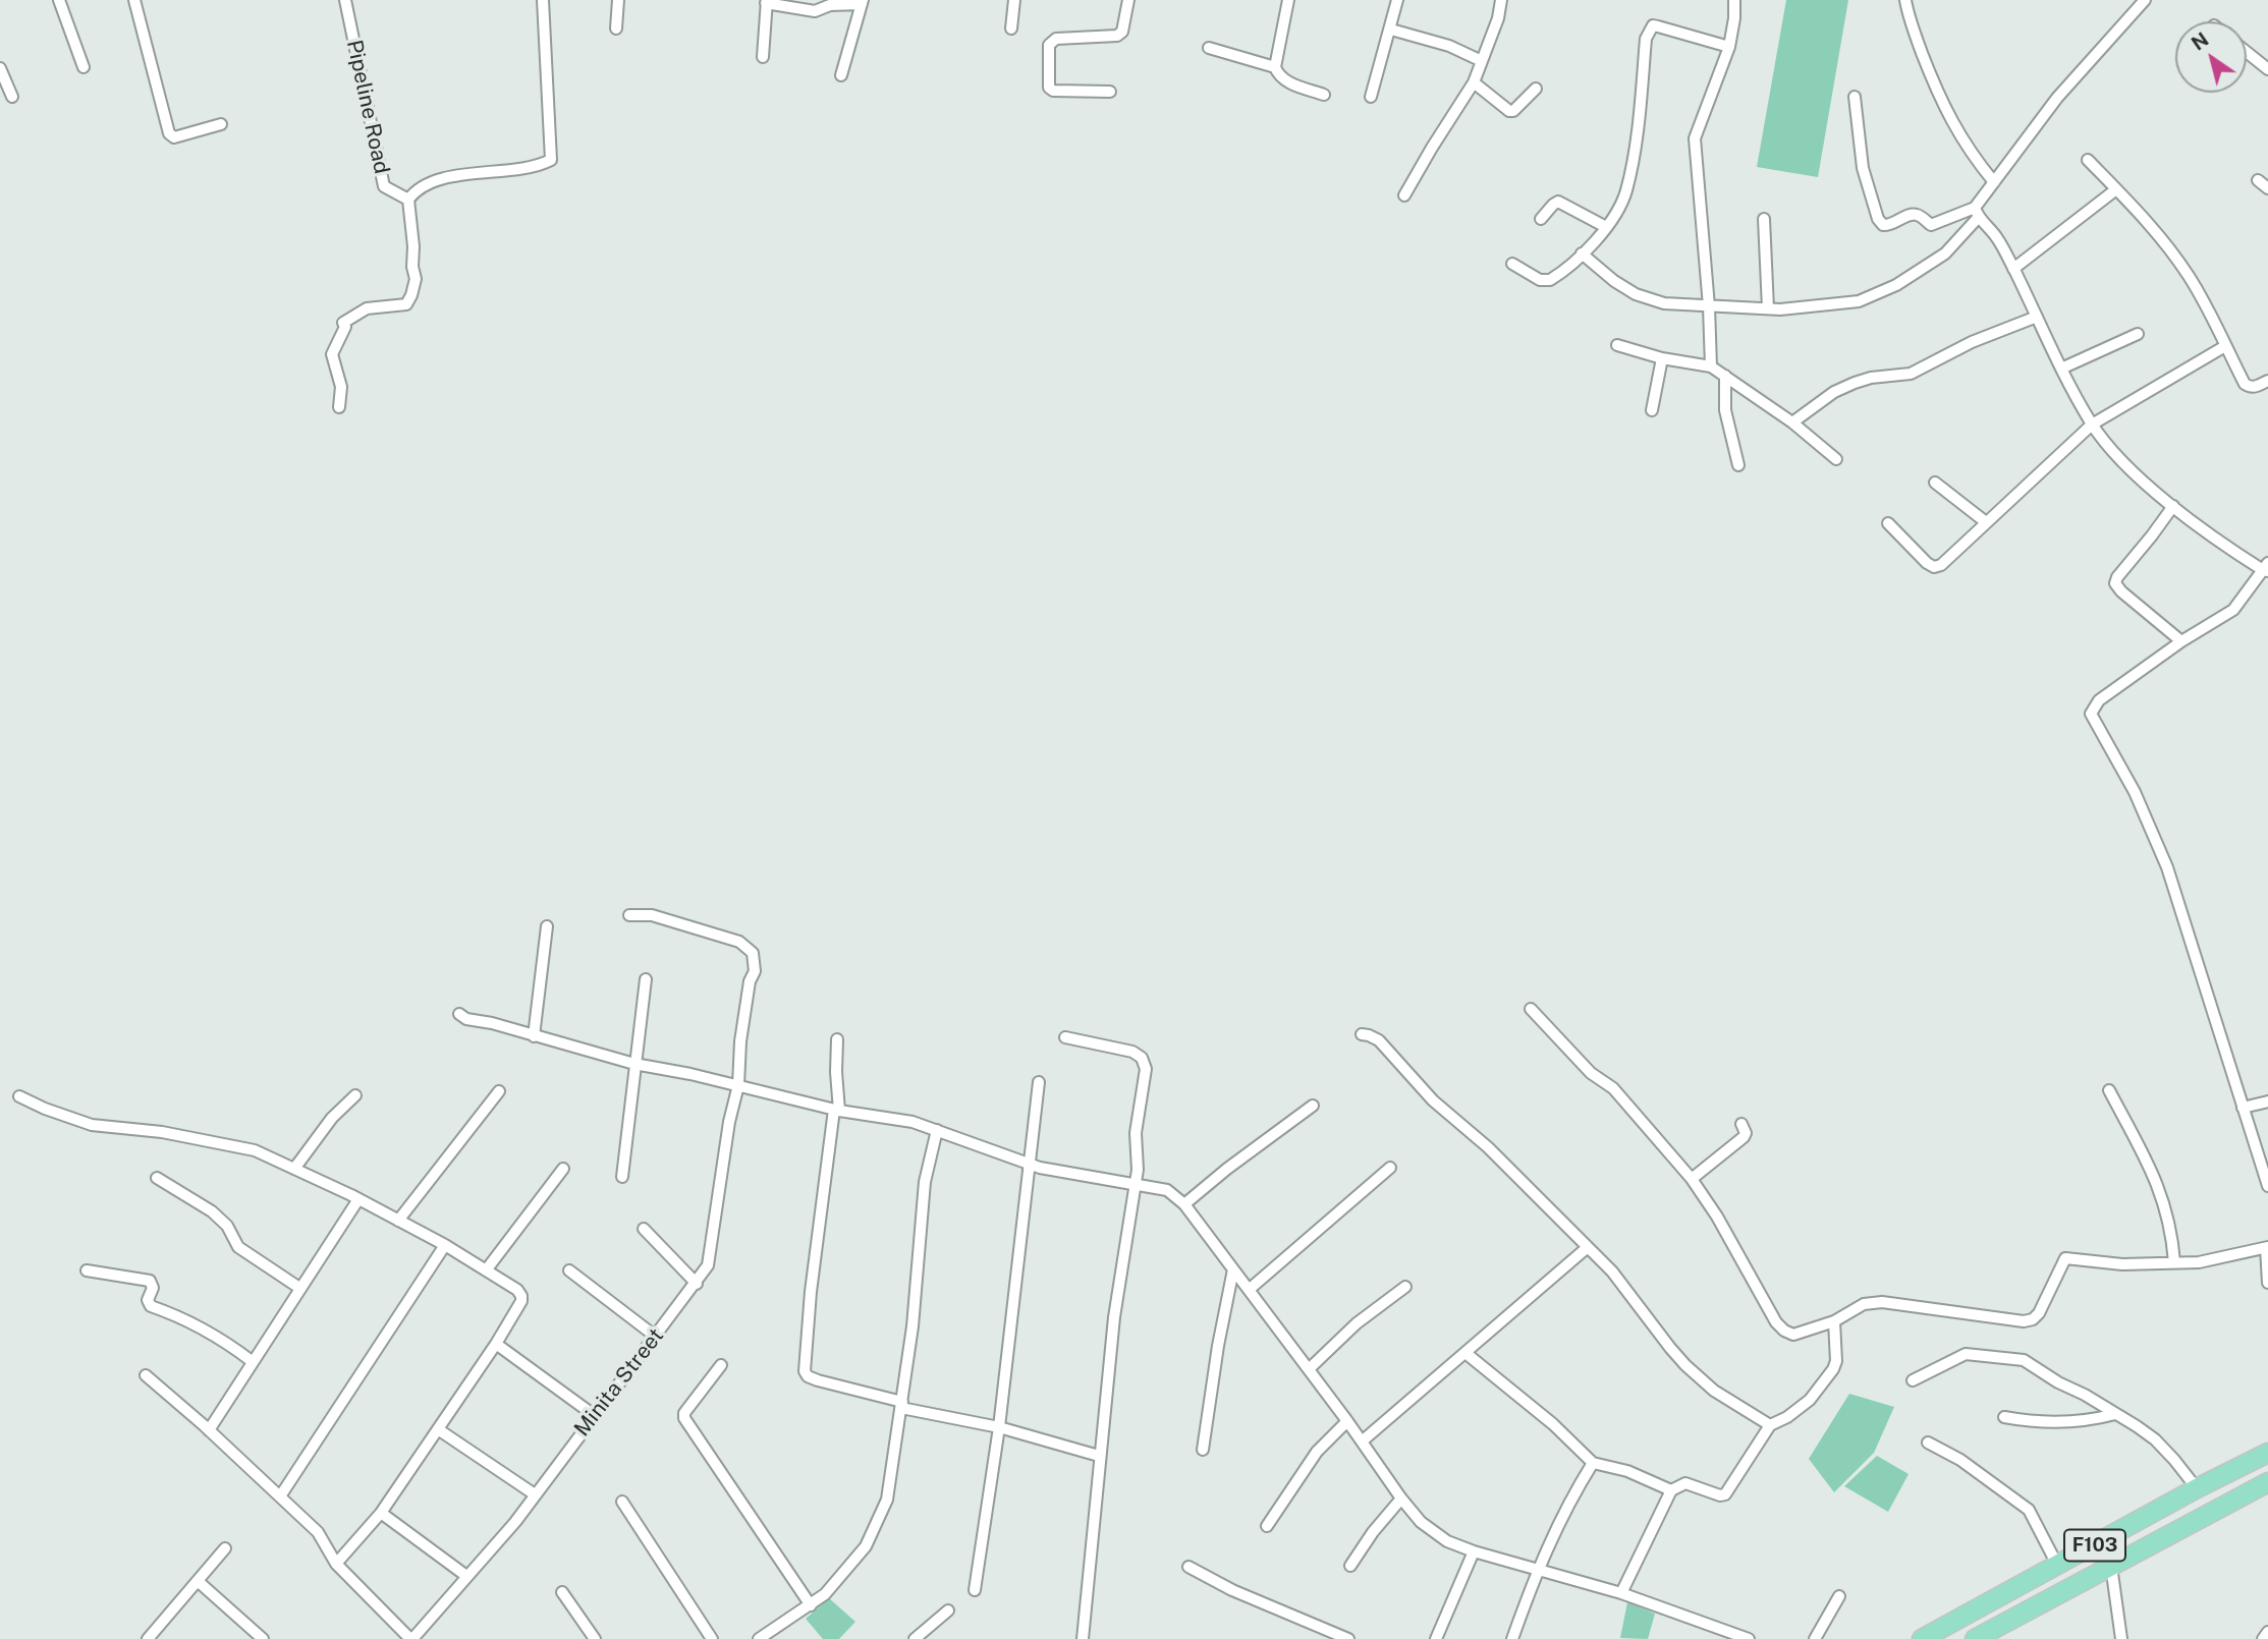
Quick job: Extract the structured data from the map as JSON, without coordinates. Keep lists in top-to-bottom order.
{
  "streets": {
    "main road": ["F103"],
    "street": ["Pipeline Road", "Minita Street"]
  },
  "north": "top left"
}
